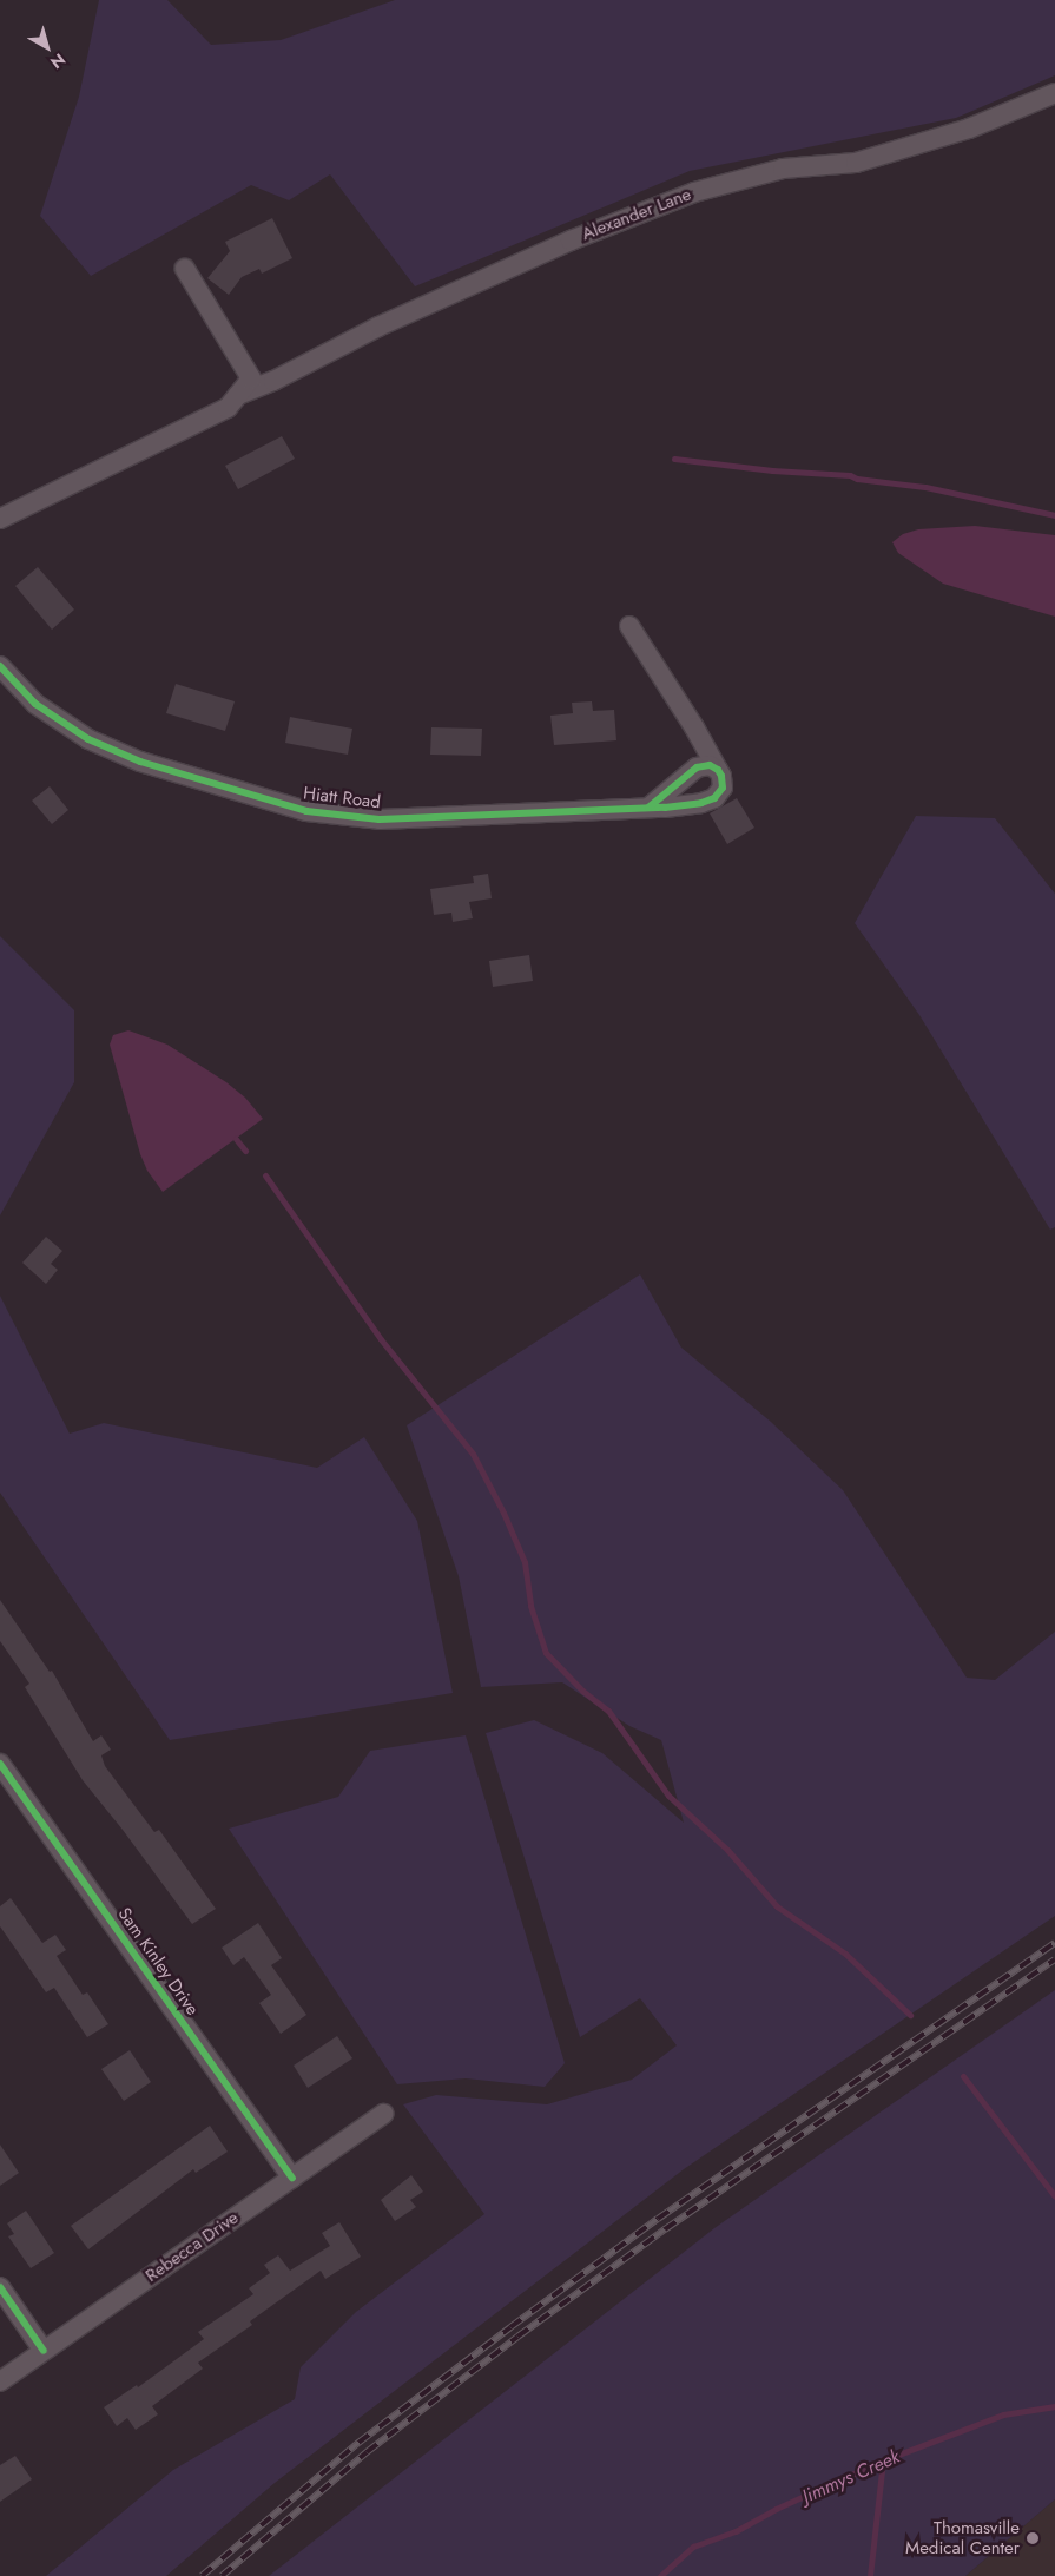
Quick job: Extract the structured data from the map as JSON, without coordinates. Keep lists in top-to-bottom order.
{
  "streets": {
    "street": [
      "Alexander Lane",
      "Hiatt Road",
      "Sam Kinley Drive",
      "Rebecca Drive"
    ]
  },
  "crossings": [
    ["Sam Kinley Drive", "Rebecca Drive"]
  ],
  "water": ["Jimmys Creek"],
  "places": ["Thomasville Medical Center"],
  "north": "bottom right"
}
